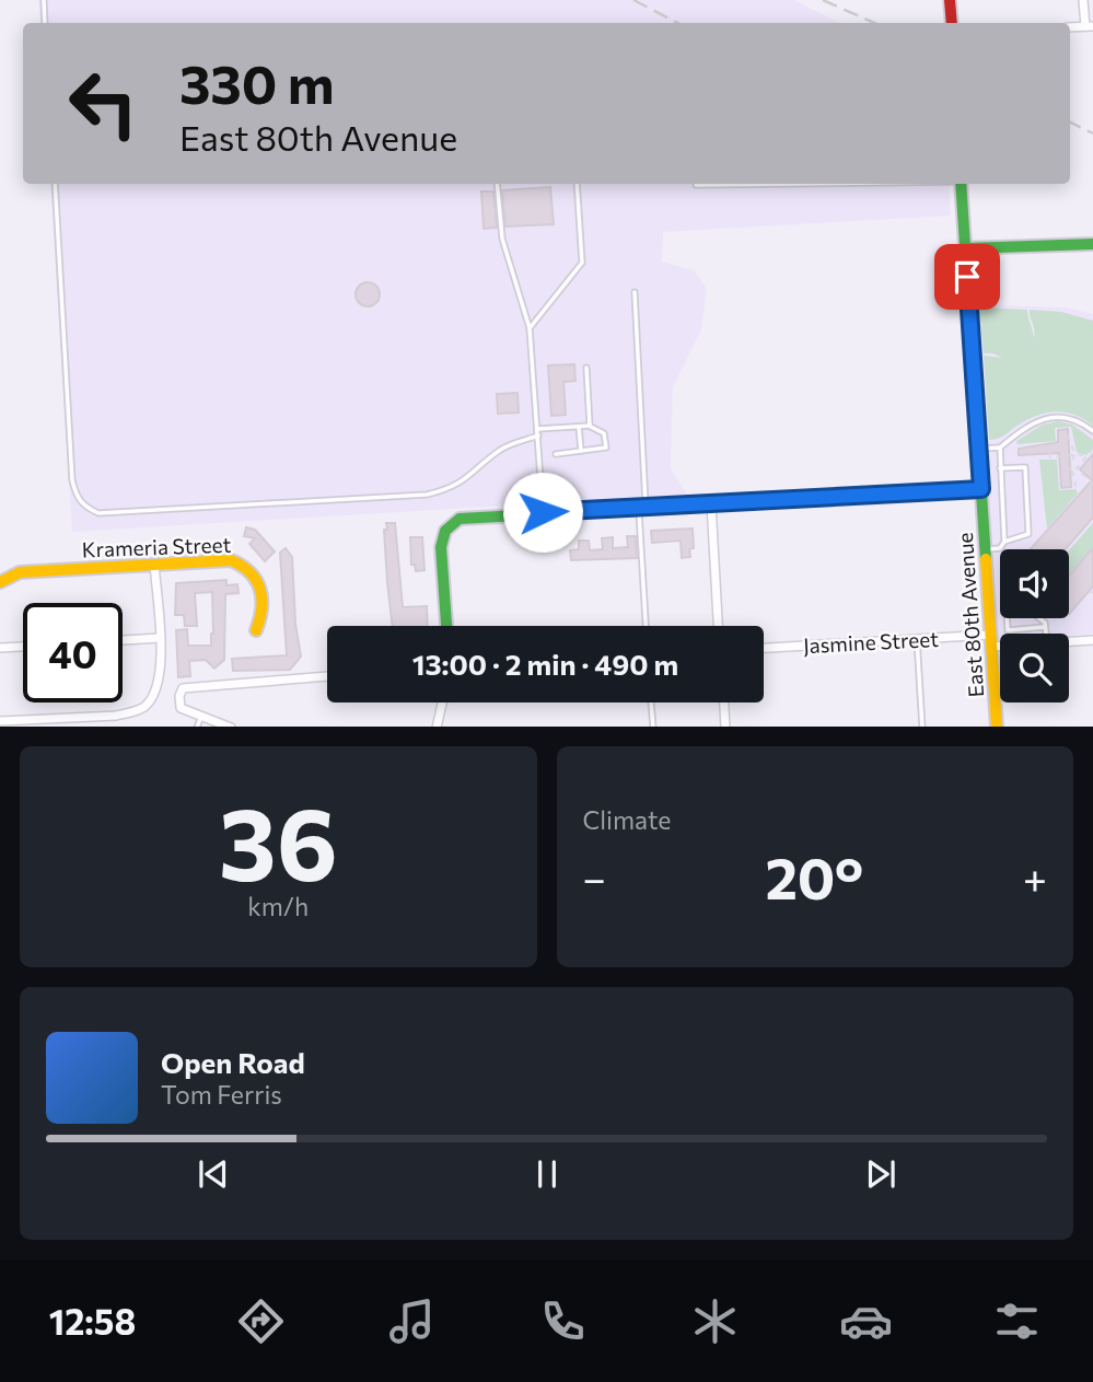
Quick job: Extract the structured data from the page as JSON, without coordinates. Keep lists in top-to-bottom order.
{
  "streets": {
    "street": ["Krameria Street", "East 80th Avenue", "Jasmine Street"]
  },
  "crossings": [
    ["East 80th Avenue", "Jasmine Street"]
  ],
  "page": {
    "turn": ["330 m", "East 80th Avenue"],
    "limit": "40",
    "trip": "13:00 · 2 min · 490 m",
    "tile": [
      ["36", "km/h"],
      "Climate"
    ],
    "heat": ["−", "20°", "+"],
    "song": ["Open Road", "Tom Ferris"],
    "tabs": "12:58"
  }
}
